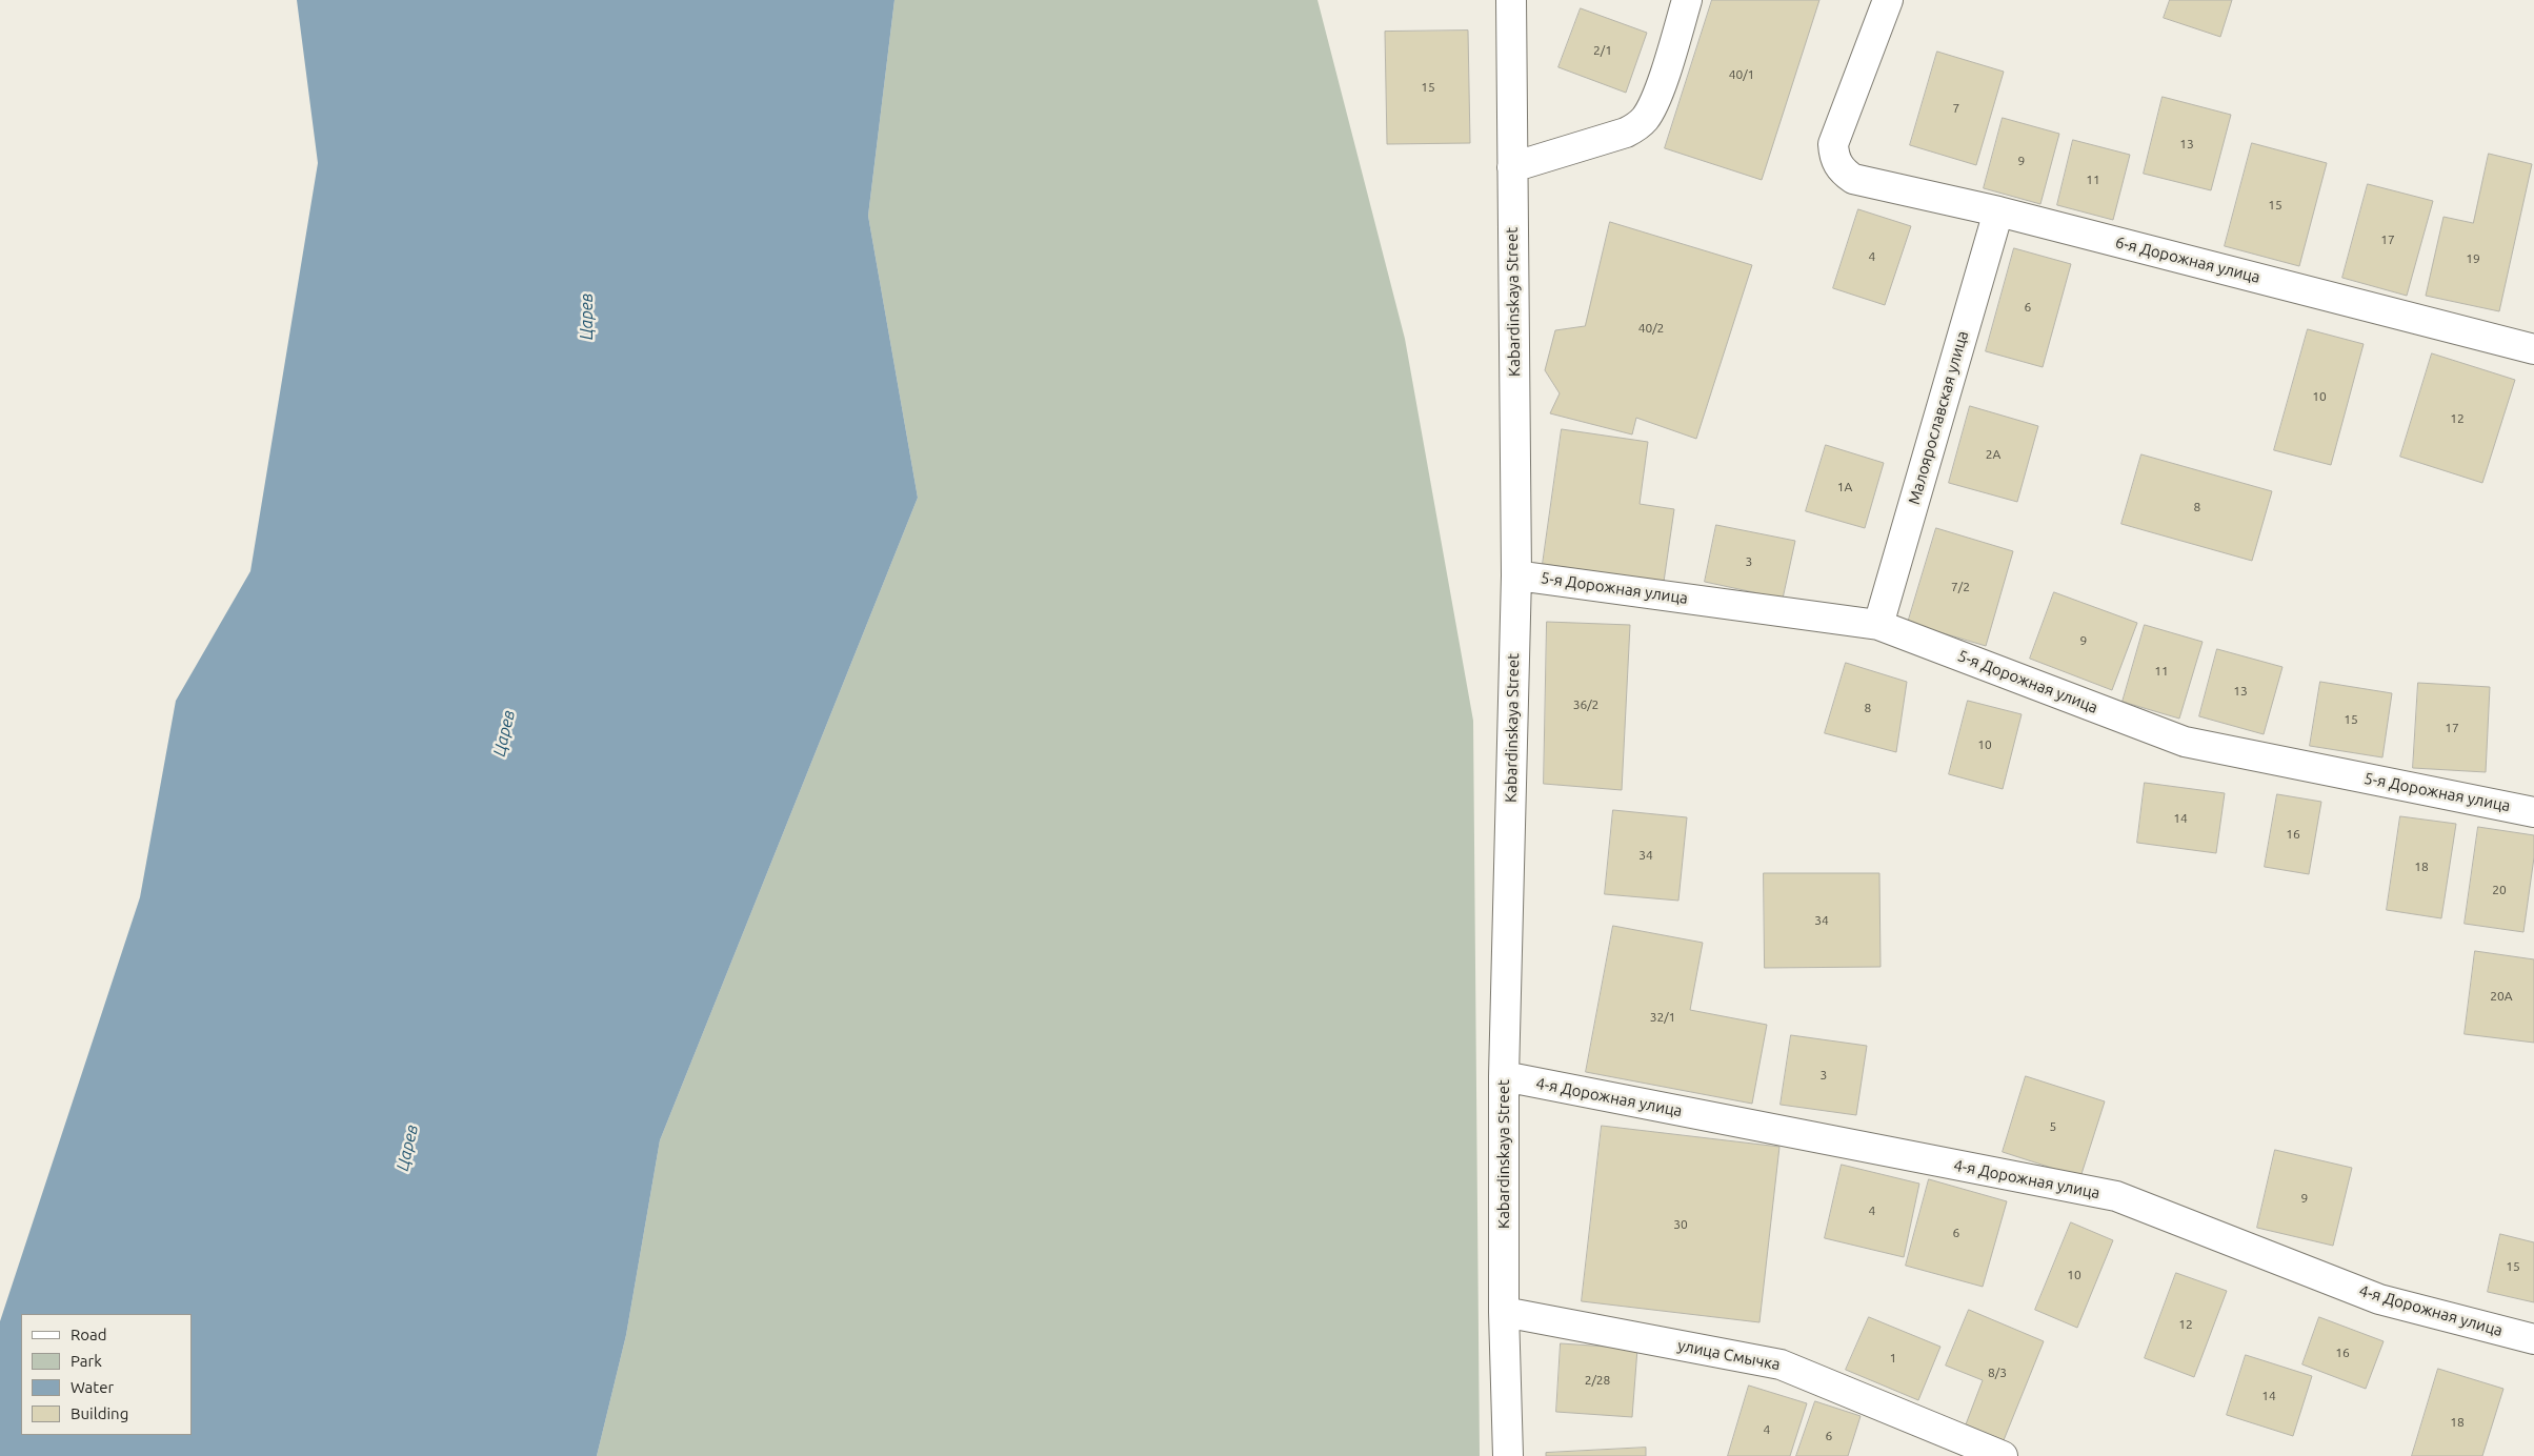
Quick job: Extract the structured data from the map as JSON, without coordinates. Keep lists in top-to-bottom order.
{
  "streets": {
    "street": [
      "6-я Дорожная улица",
      "Kabardinskaya Street",
      "Малоярославская улица",
      "5-я Дорожная улица",
      "4-я Дорожная улица",
      "улица Смычка"
    ]
  },
  "crossings": [
    ["6-я Дорожная улица", "Малоярославская улица"],
    ["Kabardinskaya Street", "5-я Дорожная улица"],
    ["Kabardinskaya Street", "4-я Дорожная улица"],
    ["Kabardinskaya Street", "улица Смычка"],
    ["Малоярославская улица", "5-я Дорожная улица"]
  ],
  "water": ["Царев"],
  "house_numbers": [
    "2/1",
    "40/1",
    "15",
    "7",
    "13",
    "9",
    "11",
    "15",
    "17",
    "4",
    "19",
    "6",
    "40/2",
    "10",
    "12",
    "2А",
    "1А",
    "8",
    "3",
    "7/2",
    "9",
    "11",
    "13",
    "36/2",
    "8",
    "15",
    "17",
    "10",
    "14",
    "16",
    "34",
    "18",
    "20",
    "34",
    "20А",
    "32/1",
    "3",
    "5",
    "9",
    "4",
    "30",
    "6",
    "15",
    "10",
    "12",
    "16",
    "1",
    "8/3",
    "2/28",
    "14",
    "18",
    "4",
    "6"
  ],
  "legend": [
    "Road",
    "Park",
    "Water",
    "Building"
  ]
}
